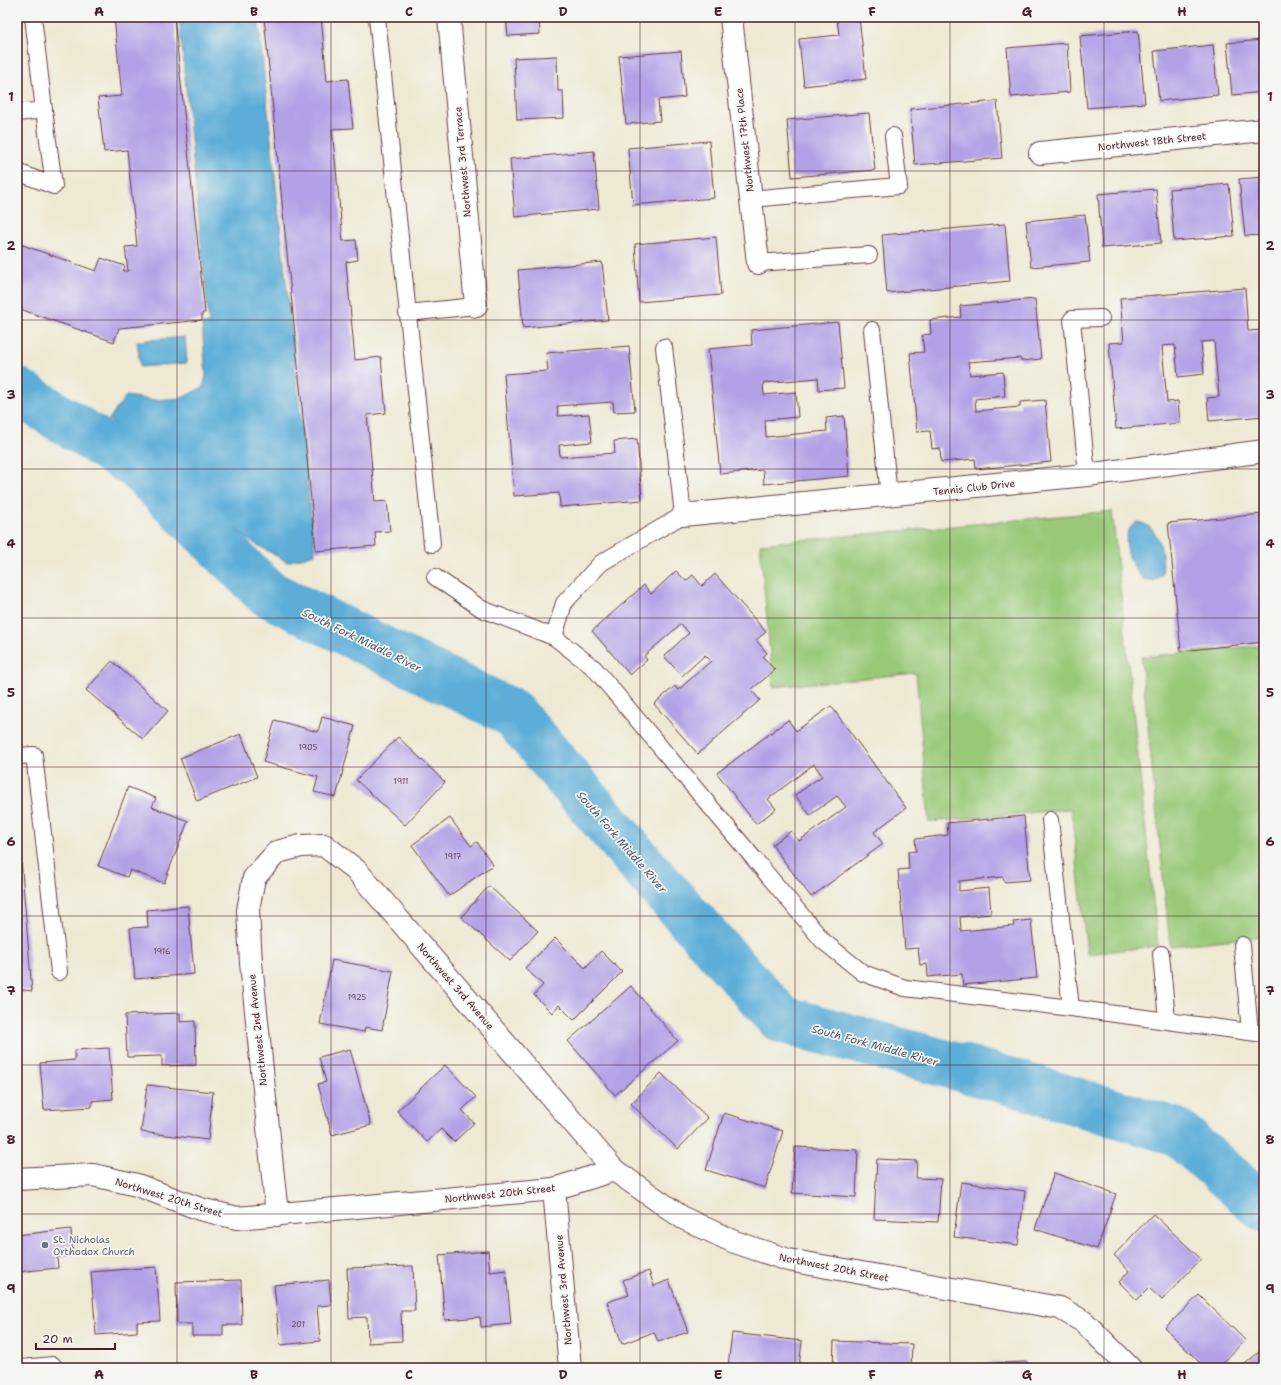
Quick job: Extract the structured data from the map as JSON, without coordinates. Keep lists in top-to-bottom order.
{
  "streets": {
    "street": [
      "Northwest 17th Place",
      "Northwest 18th Street",
      "Northwest 3rd Terrace",
      "Tennis Club Drive",
      "Northwest 3rd Avenue",
      "Northwest 2nd Avenue",
      "Northwest 20th Street"
    ]
  },
  "crossings": [
    ["Northwest 3rd Avenue", "Northwest 2nd Avenue"],
    ["Northwest 3rd Avenue", "Northwest 20th Street"],
    ["Northwest 2nd Avenue", "Northwest 20th Street"]
  ],
  "water": ["South Fork Middle River"],
  "places": ["St. Nicholas Orthodox Church"],
  "house_numbers": [
    "1905",
    "1911",
    "1917",
    "1916",
    "1925",
    "201"
  ],
  "scale_bar": "20 m",
  "grid": {
    "columns": [
      "A",
      "B",
      "C",
      "D",
      "E",
      "F",
      "G",
      "H"
    ],
    "rows": [
      "1",
      "2",
      "3",
      "4",
      "5",
      "6",
      "7",
      "8",
      "9"
    ]
  }
}
